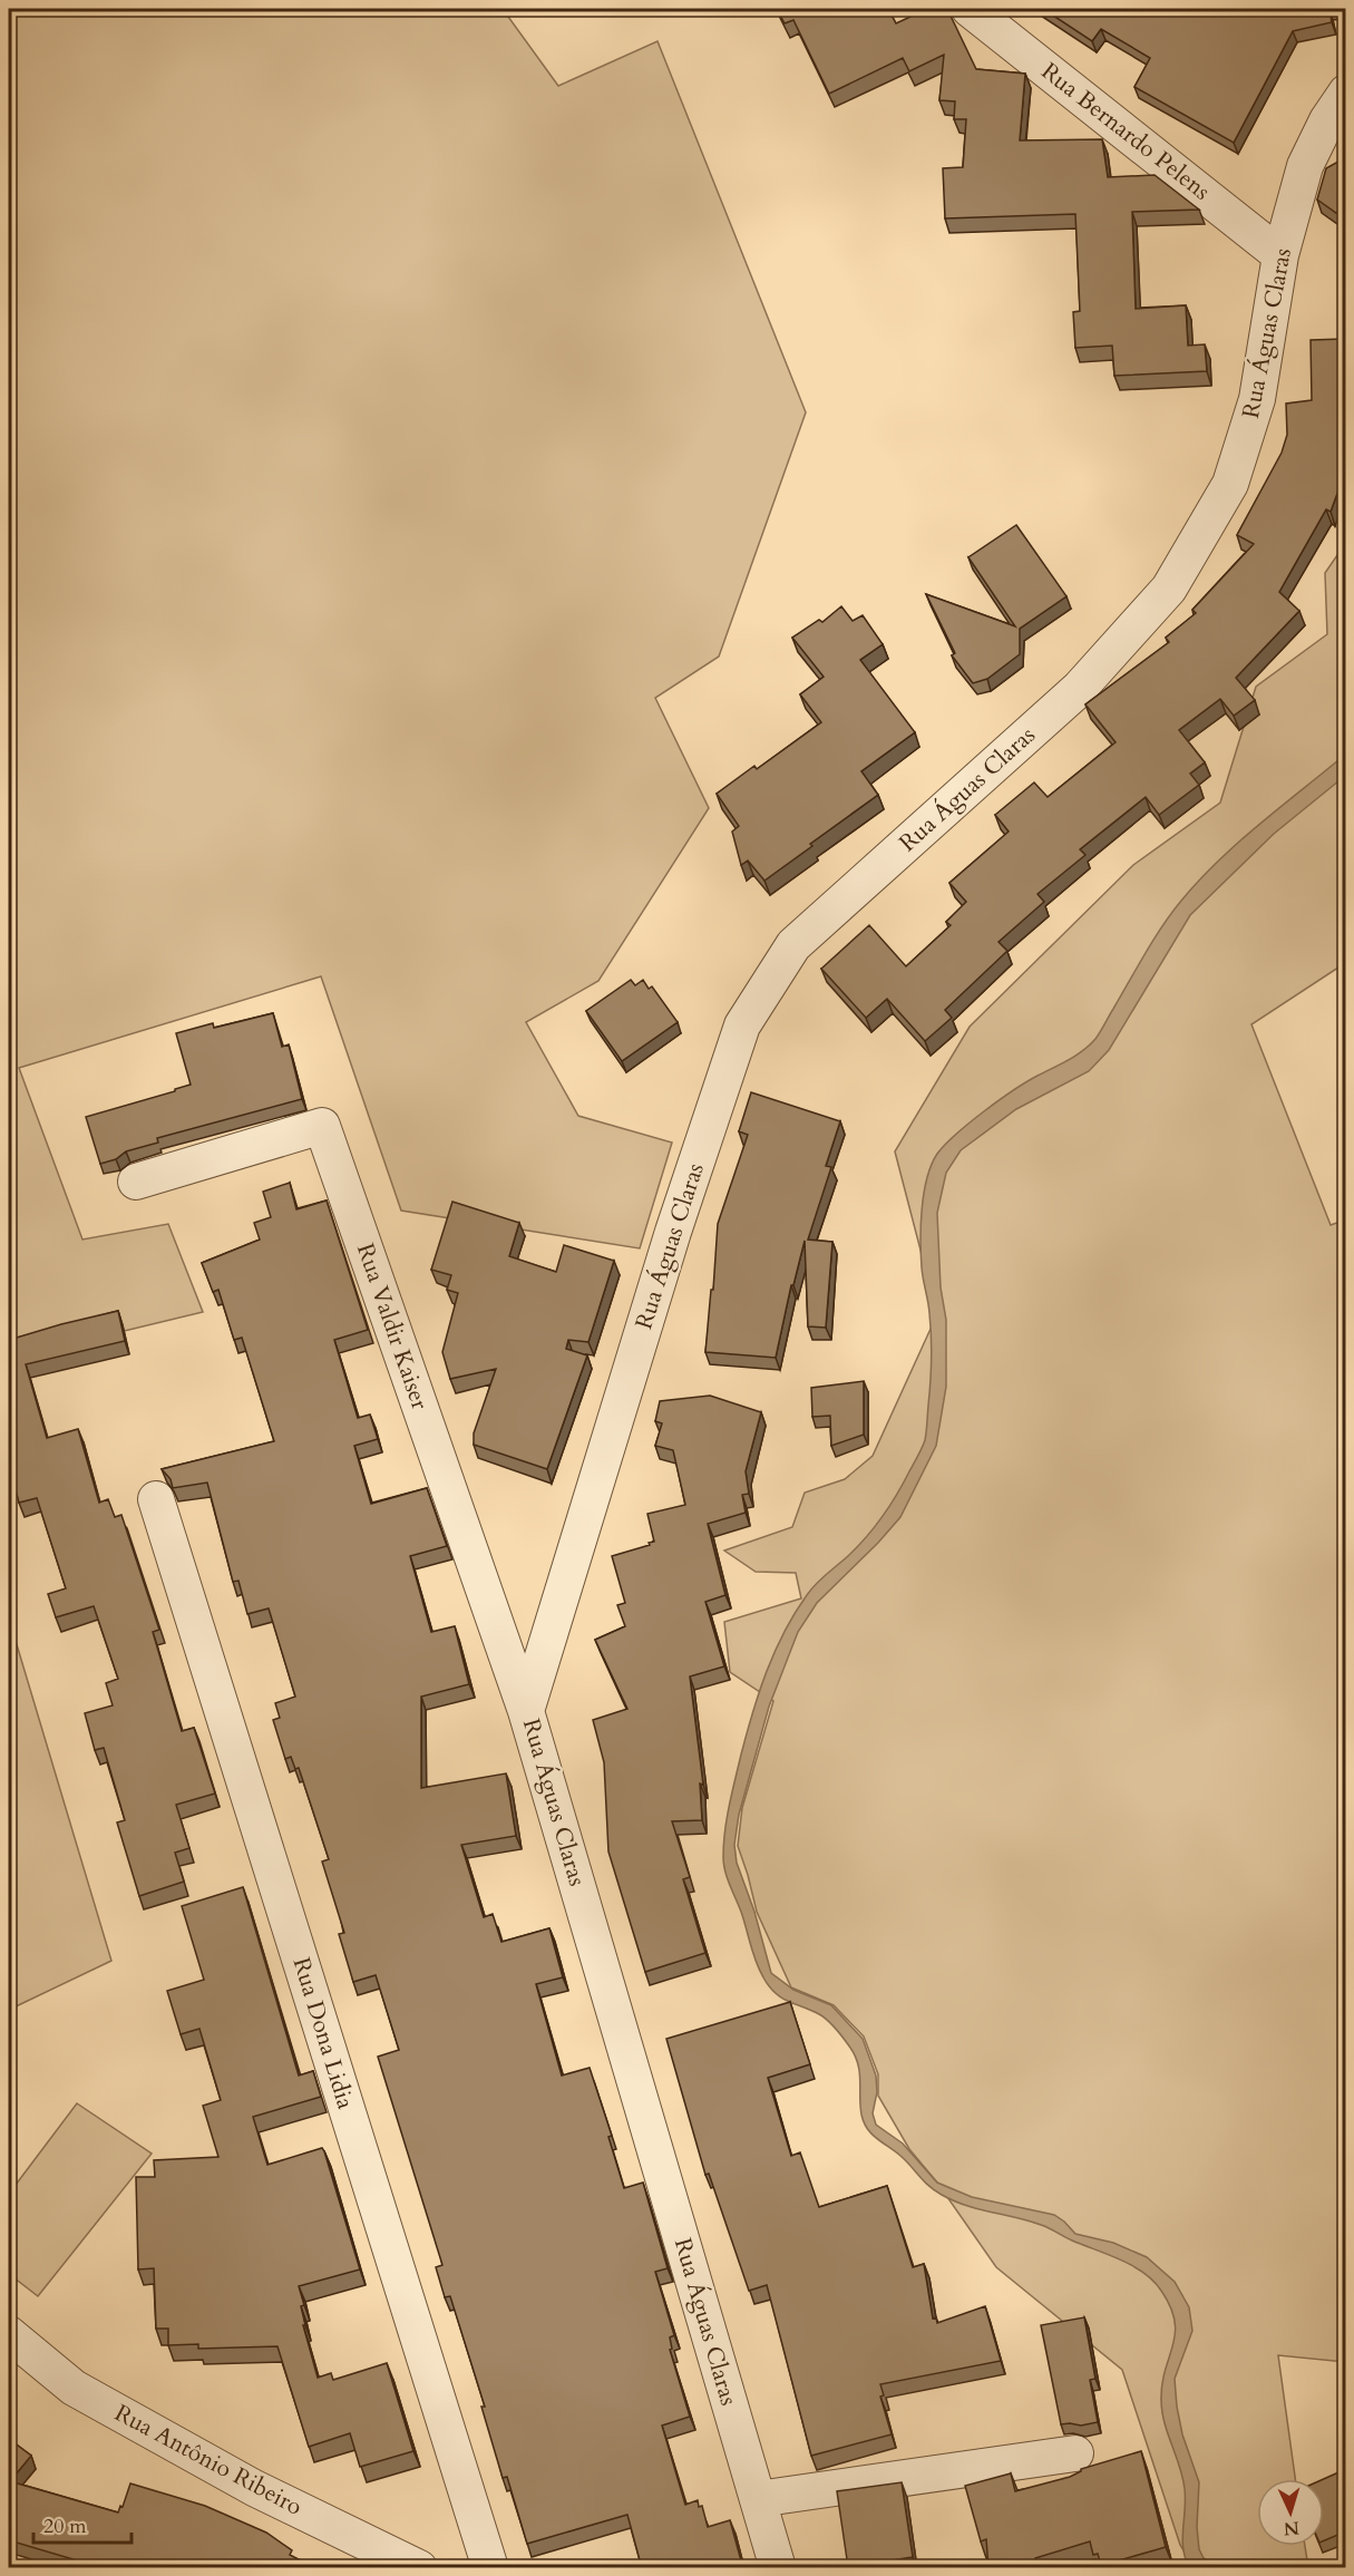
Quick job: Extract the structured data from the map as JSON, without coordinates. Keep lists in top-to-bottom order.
{
  "streets": {
    "street": [
      "Rua Bernardo Pelens",
      "Rua Águas Claras",
      "Rua Valdir Kaiser",
      "Rua Dona Lidia",
      "Rua Antônio Ribeiro"
    ]
  },
  "crossings": [
    ["Rua Bernardo Pelens", "Rua Águas Claras"],
    ["Rua Águas Claras", "Rua Valdir Kaiser"]
  ],
  "scale_bar": "20 m",
  "north": "bottom"
}
